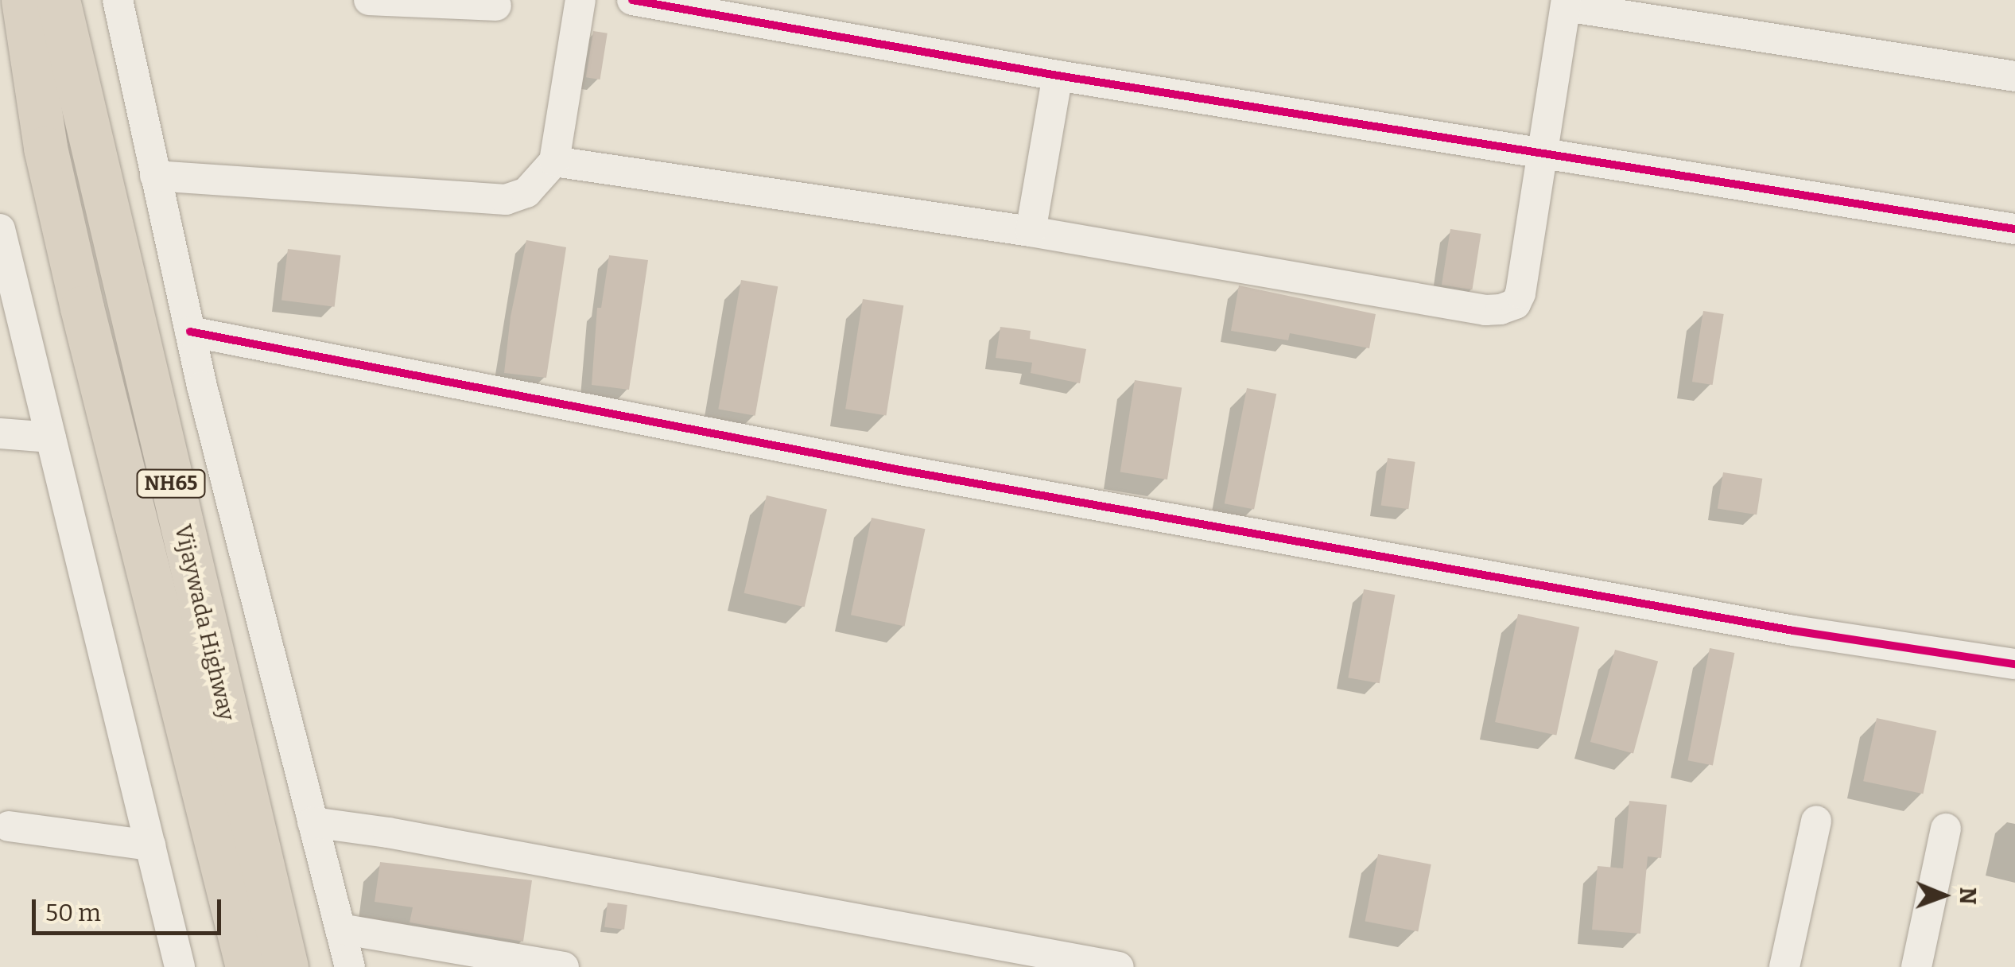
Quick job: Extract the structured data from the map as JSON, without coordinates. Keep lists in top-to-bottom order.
{
  "streets": {
    "highway": ["NH65", "Vijaywada Highway"]
  },
  "scale_bar": "50 m",
  "north": "right"
}
